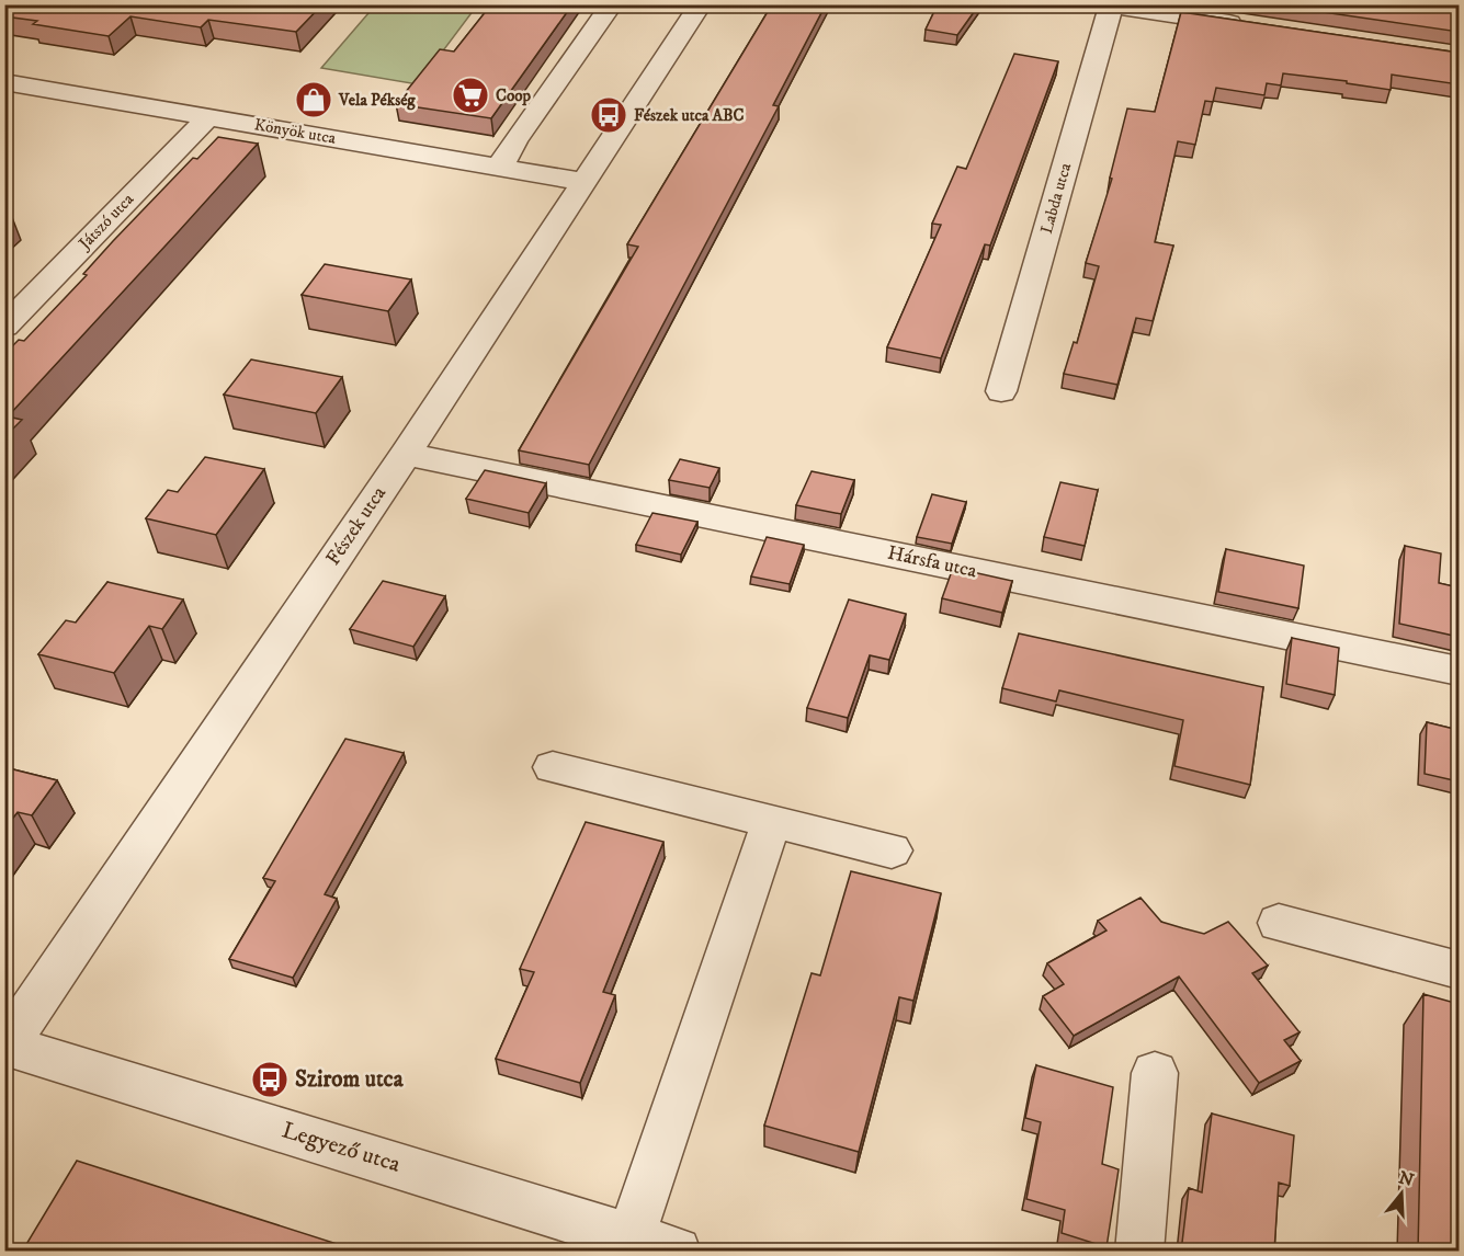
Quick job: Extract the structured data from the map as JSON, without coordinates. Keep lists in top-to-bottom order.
{
  "streets": {
    "street": [
      "Könyök utca",
      "Labda utca",
      "Játszó utca",
      "Fészek utca",
      "Hársfa utca",
      "Legyező utca"
    ]
  },
  "crossings": [
    ["Könyök utca", "Játszó utca"],
    ["Könyök utca", "Fészek utca"],
    ["Fészek utca", "Hársfa utca"],
    ["Fészek utca", "Legyező utca"]
  ],
  "places": {
    "supermarket": ["Coop"],
    "shop": ["Vela Pékség"],
    "bus stop": ["Fészek utca ABC", "Szirom utca"]
  },
  "north": "top"
}
